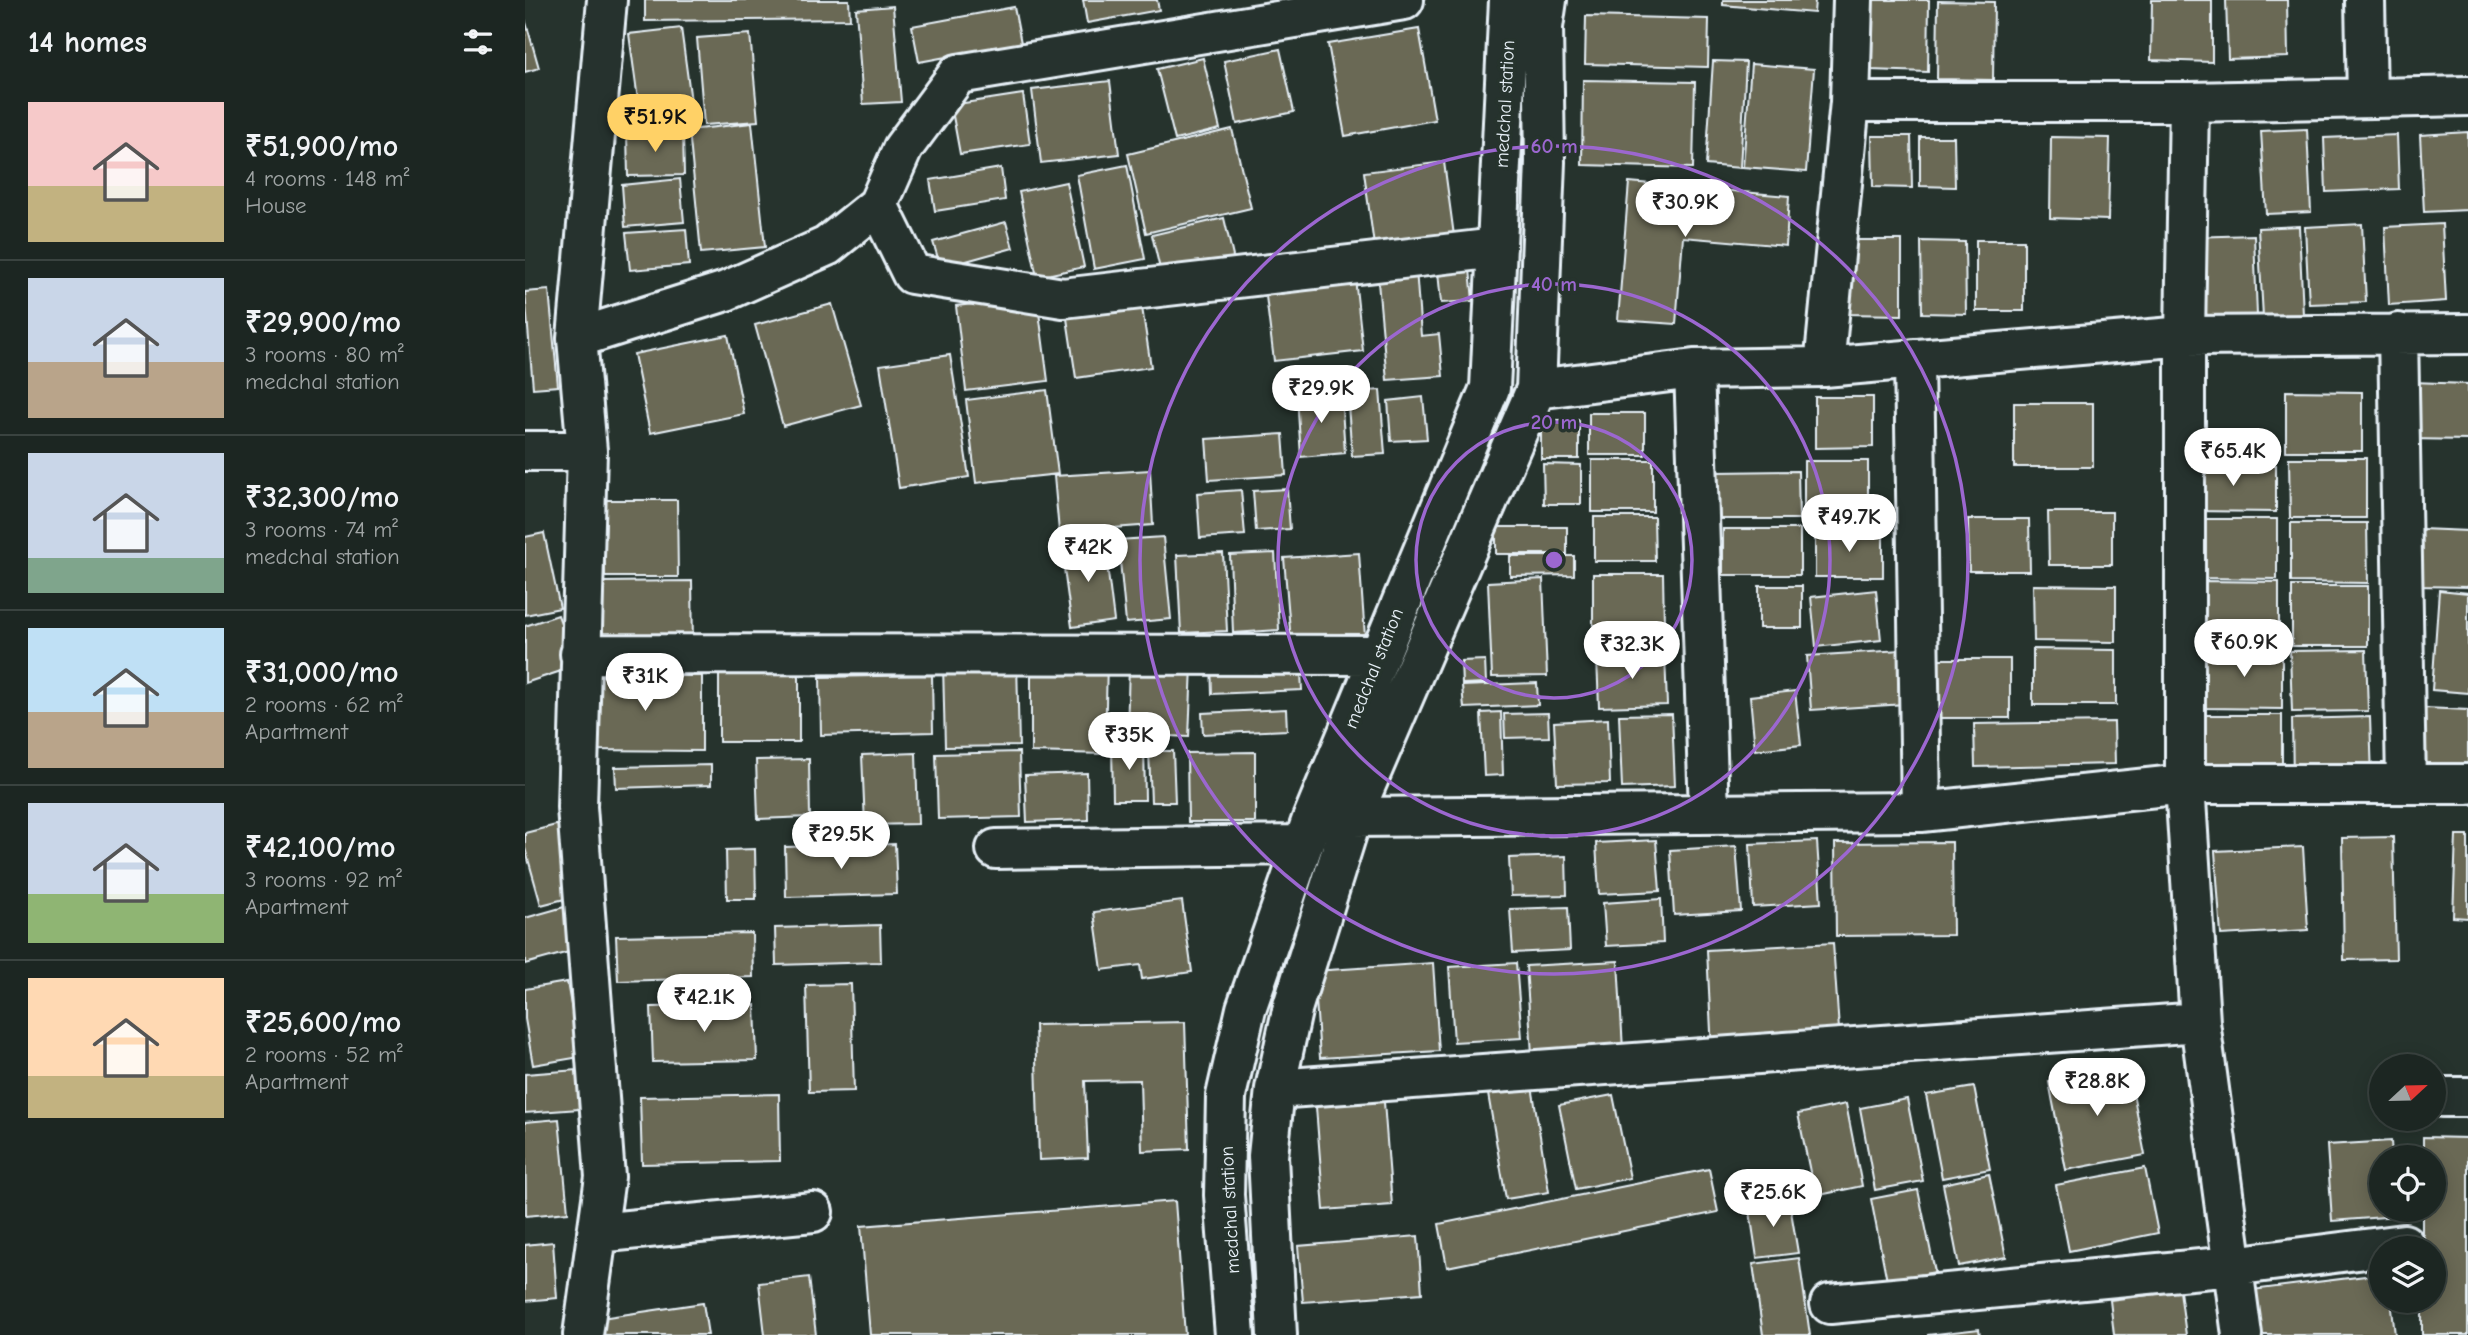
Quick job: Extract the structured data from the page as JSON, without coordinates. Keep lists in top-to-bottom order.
{
  "streets": {
    "street": ["medchal station"]
  },
  "north": "right",
  "page": {
    "heading": "14 homes",
    "list": [
      {
        "name": "₹51,900/mo",
        "note": "4 rooms · 148 m² · House"
      },
      {
        "name": "₹29,900/mo",
        "note": "3 rooms · 80 m² · medchal station"
      },
      {
        "name": "₹32,300/mo",
        "note": "3 rooms · 74 m² · medchal station"
      },
      {
        "name": "₹31,000/mo",
        "note": "2 rooms · 62 m² · Apartment"
      },
      {
        "name": "₹42,100/mo",
        "note": "3 rooms · 92 m² · Apartment"
      },
      {
        "name": "₹25,600/mo",
        "note": "2 rooms · 52 m² · Apartment"
      }
    ],
    "price": [
      "₹51.9K",
      "₹30.9K",
      "₹29.9K",
      "₹65.4K",
      "₹49.7K",
      "₹42K",
      "₹60.9K",
      "₹32.3K",
      "₹31K",
      "₹35K",
      "₹29.5K",
      "₹42.1K",
      "₹28.8K",
      "₹25.6K"
    ]
  },
  "rings": ["60 m", "40 m", "20 m"]
}
